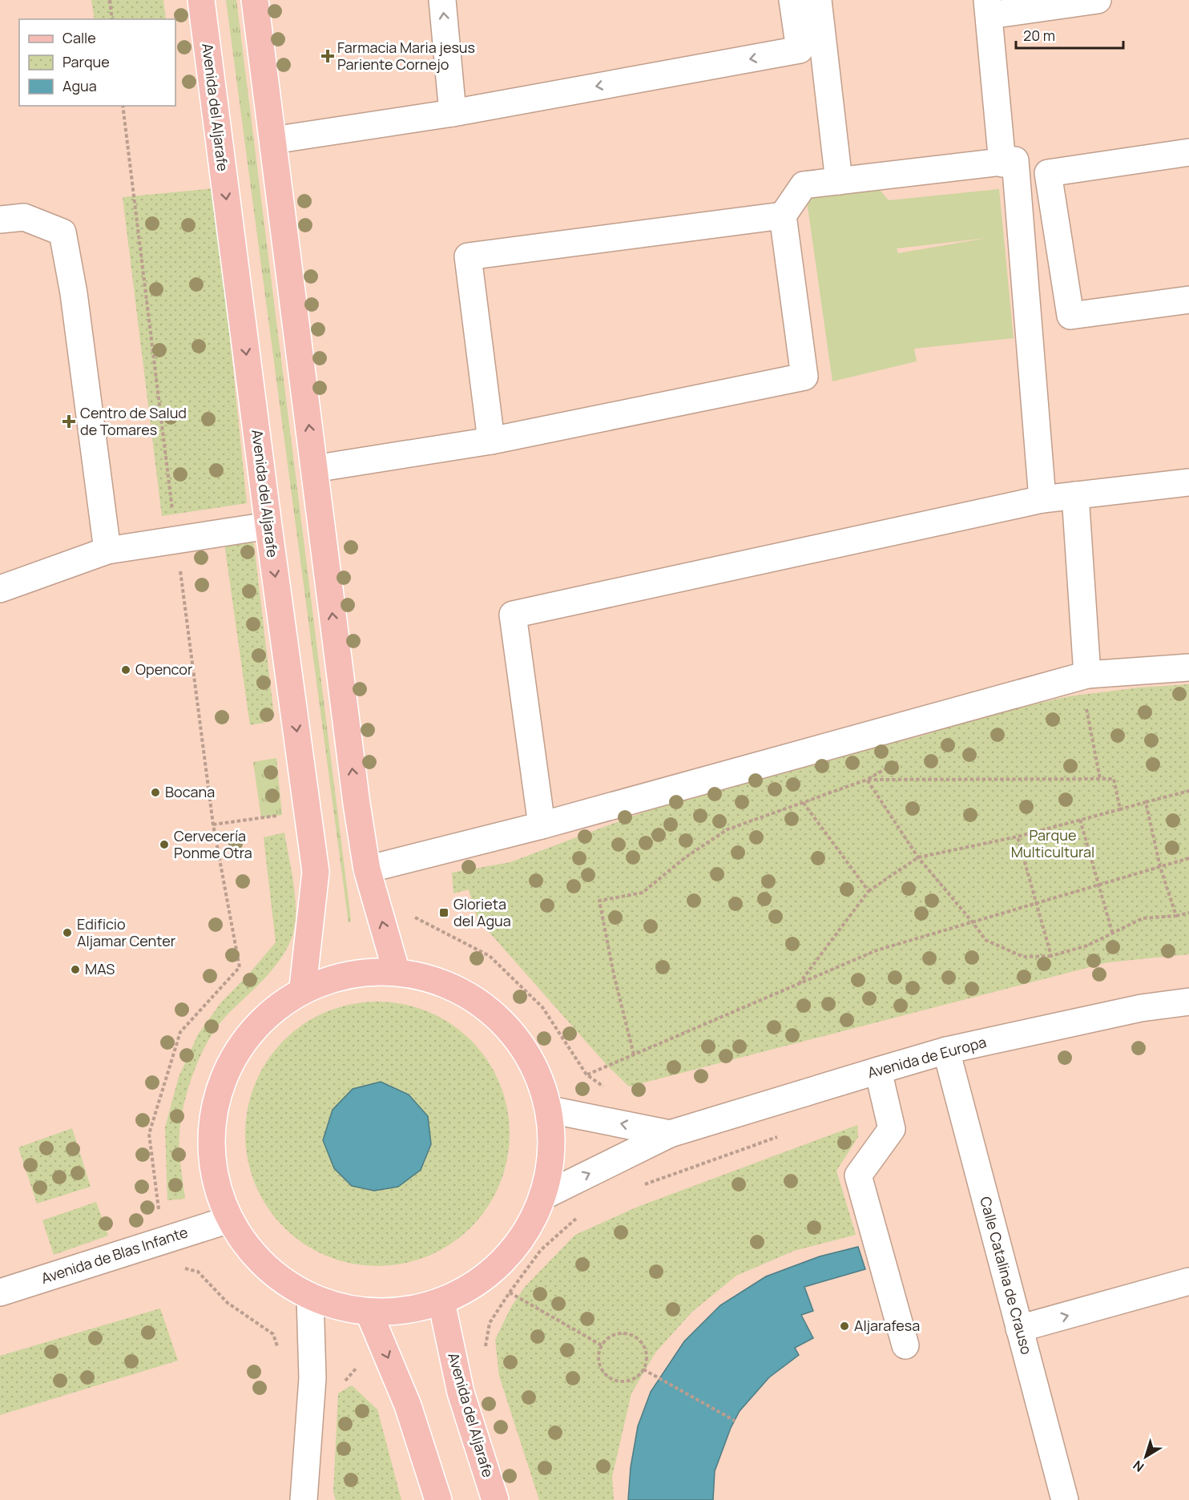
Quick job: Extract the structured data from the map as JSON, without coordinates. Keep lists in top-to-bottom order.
{
  "streets": {
    "main road": ["Avenida del Aljarafe"],
    "street": ["Avenida de Europa", "Avenida de Blas Infante", "Calle Catalina de Crauso"]
  },
  "crossings": [
    ["Avenida de Europa", "Calle Catalina de Crauso"]
  ],
  "parks": ["Parque Multicultural"],
  "places": {
    "health": ["Farmacia Maria jesus Pariente Cornejo", "Centro de Salud de Tomares"],
    "other": [
      "Opencor",
      "Bocana",
      "Cervecería Ponme Otra",
      "Edificio Aljamar Center",
      "MAS",
      "Aljarafesa"
    ],
    "transit": ["Glorieta del Agua"]
  },
  "legend": ["Calle", "Parque", "Agua"],
  "scale_bar": "20 m",
  "north": "bottom left"
}
